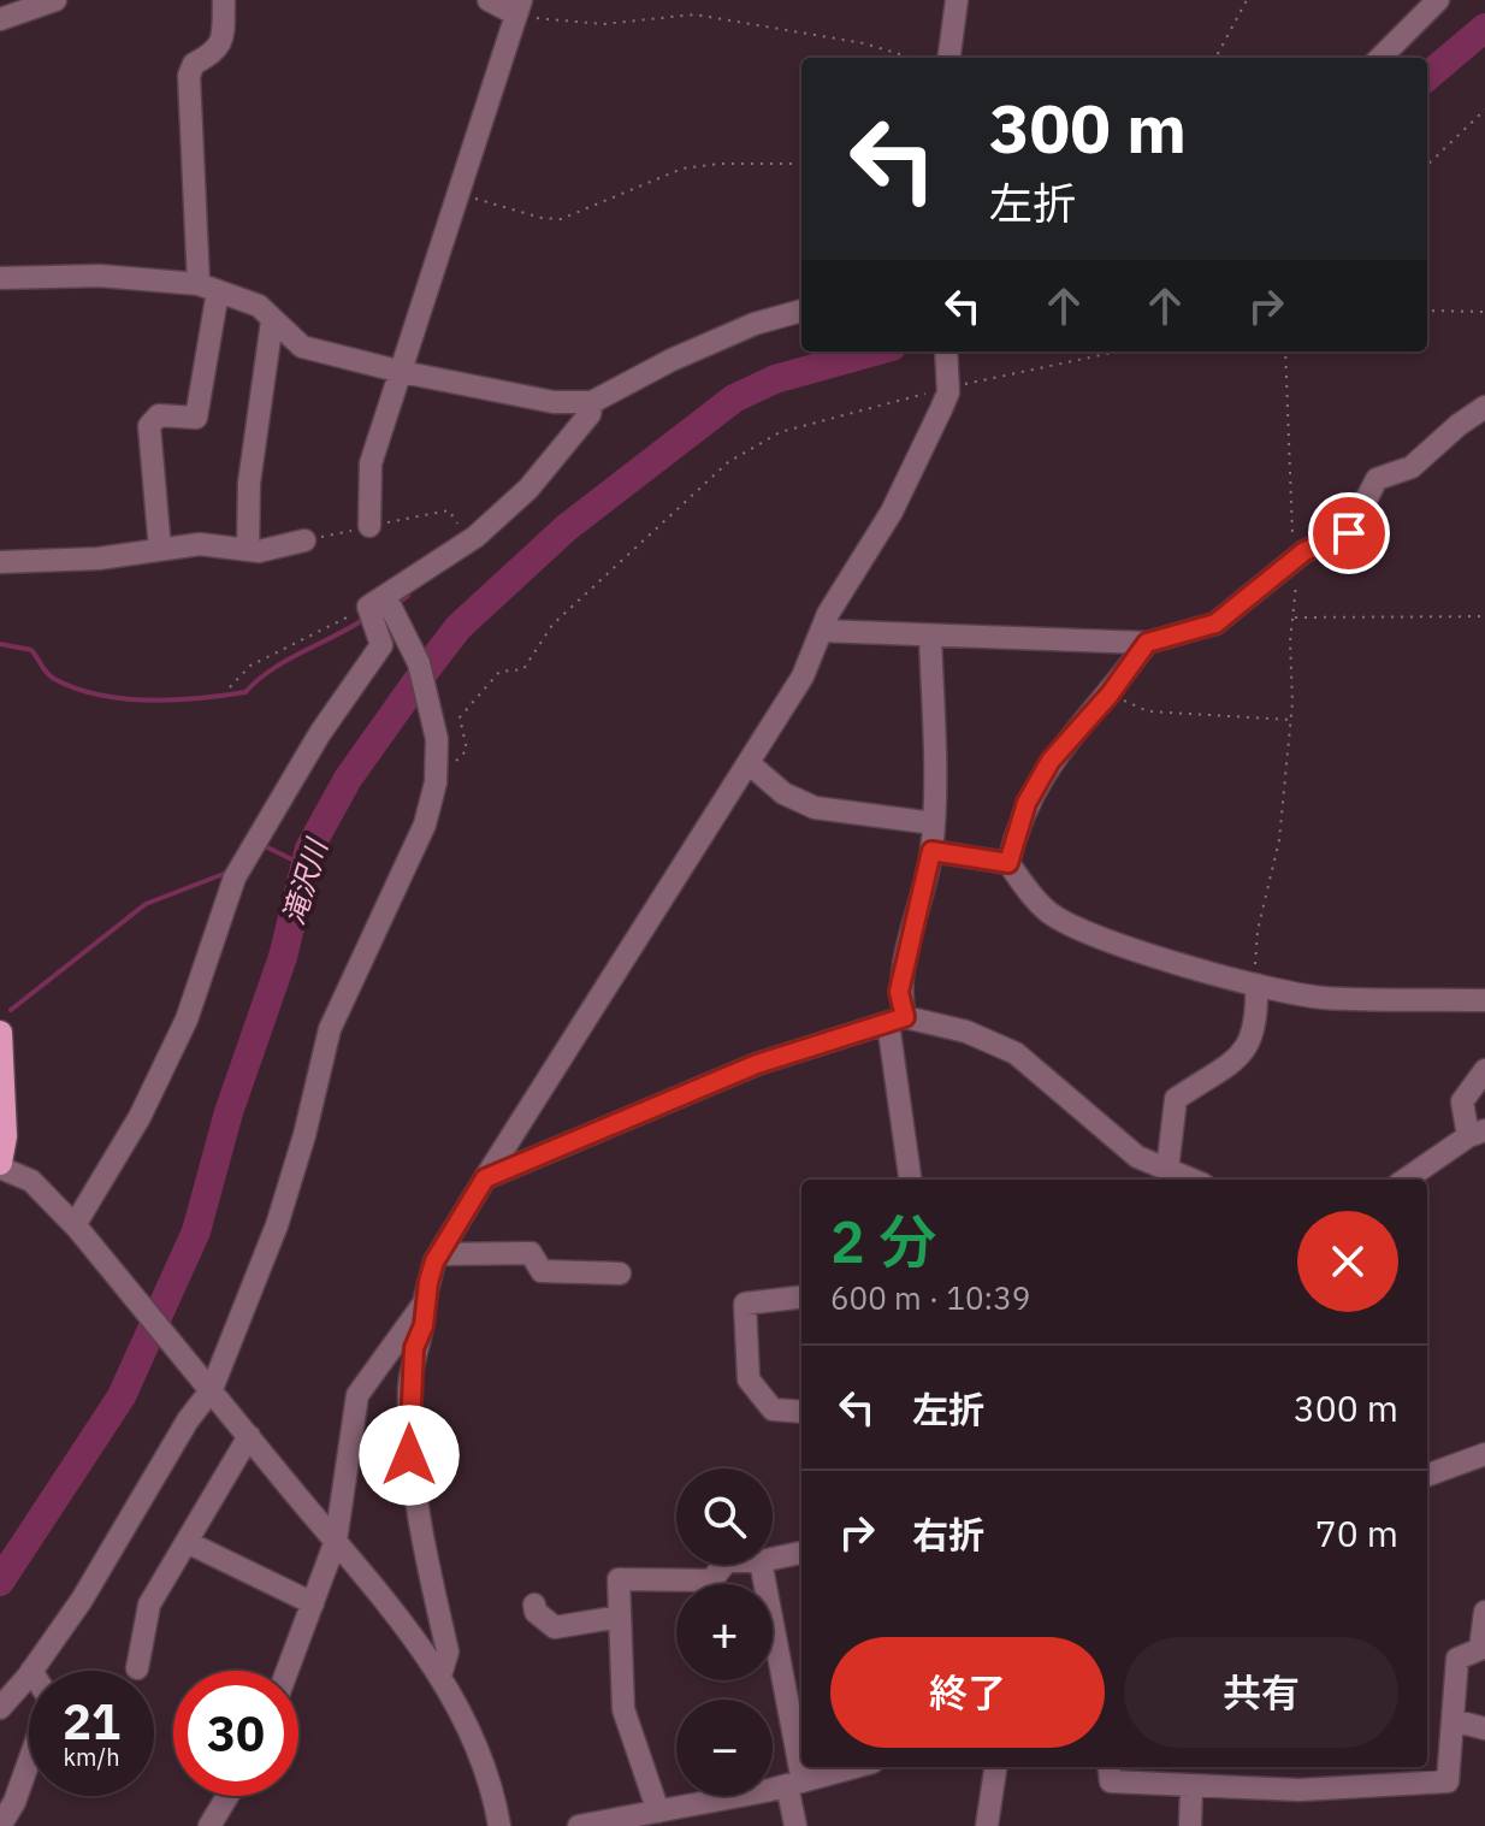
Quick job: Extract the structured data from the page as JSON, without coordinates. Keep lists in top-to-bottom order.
{
  "water": ["滝沢川"],
  "page": {
    "turn": ["300 m", "左折"],
    "heading": ["2 分", "600 m · 10:39"],
    "list": [
      {
        "name": "左折",
        "value": "300 m"
      },
      {
        "name": "右折",
        "value": "70 m"
      }
    ],
    "map_buttons": ["+", "−"],
    "buttons": ["終了", "共有"],
    "speed": "21 km/h",
    "limit": "30"
  }
}
